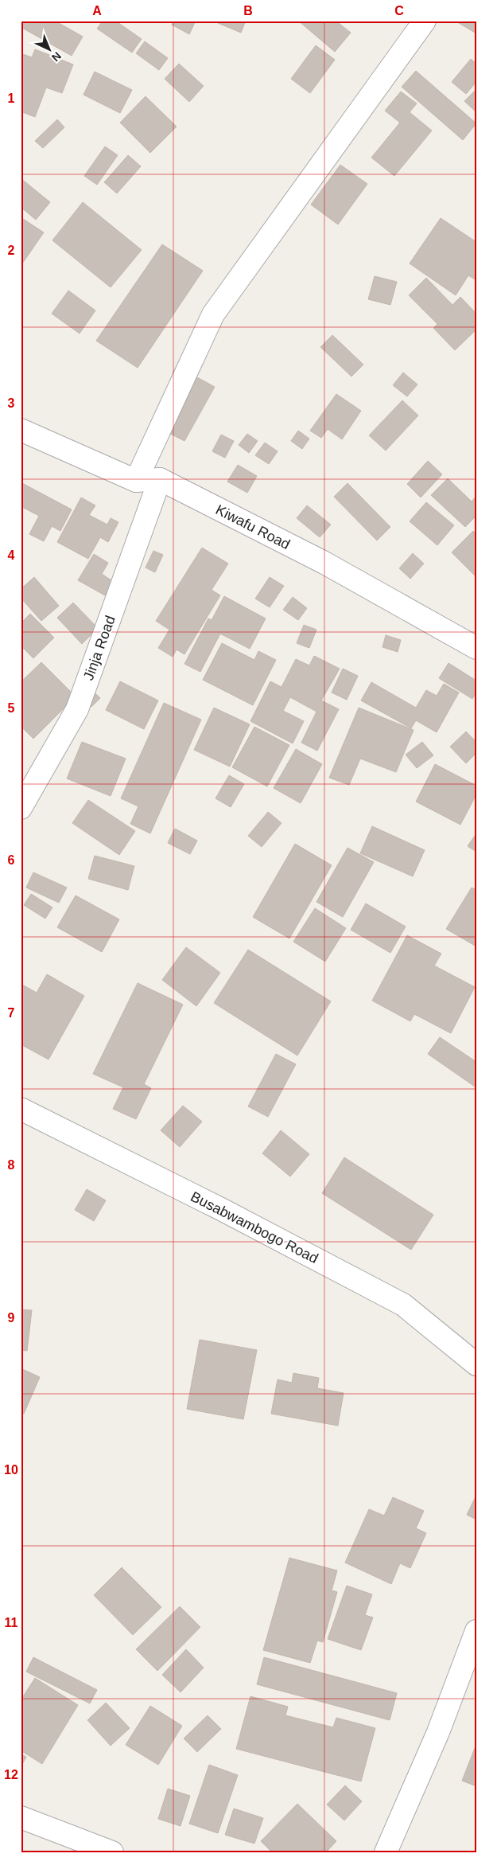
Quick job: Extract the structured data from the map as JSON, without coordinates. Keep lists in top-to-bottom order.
{
  "streets": {
    "street": ["Kiwafu Road", "Jinja Road", "Busabwambogo Road"]
  },
  "crossings": [
    ["Kiwafu Road", "Jinja Road"]
  ],
  "north": "bottom right",
  "grid": {
    "columns": ["A", "B", "C"],
    "rows": [
      "1",
      "2",
      "3",
      "4",
      "5",
      "6",
      "7",
      "8",
      "9",
      "10",
      "11",
      "12"
    ]
  }
}
